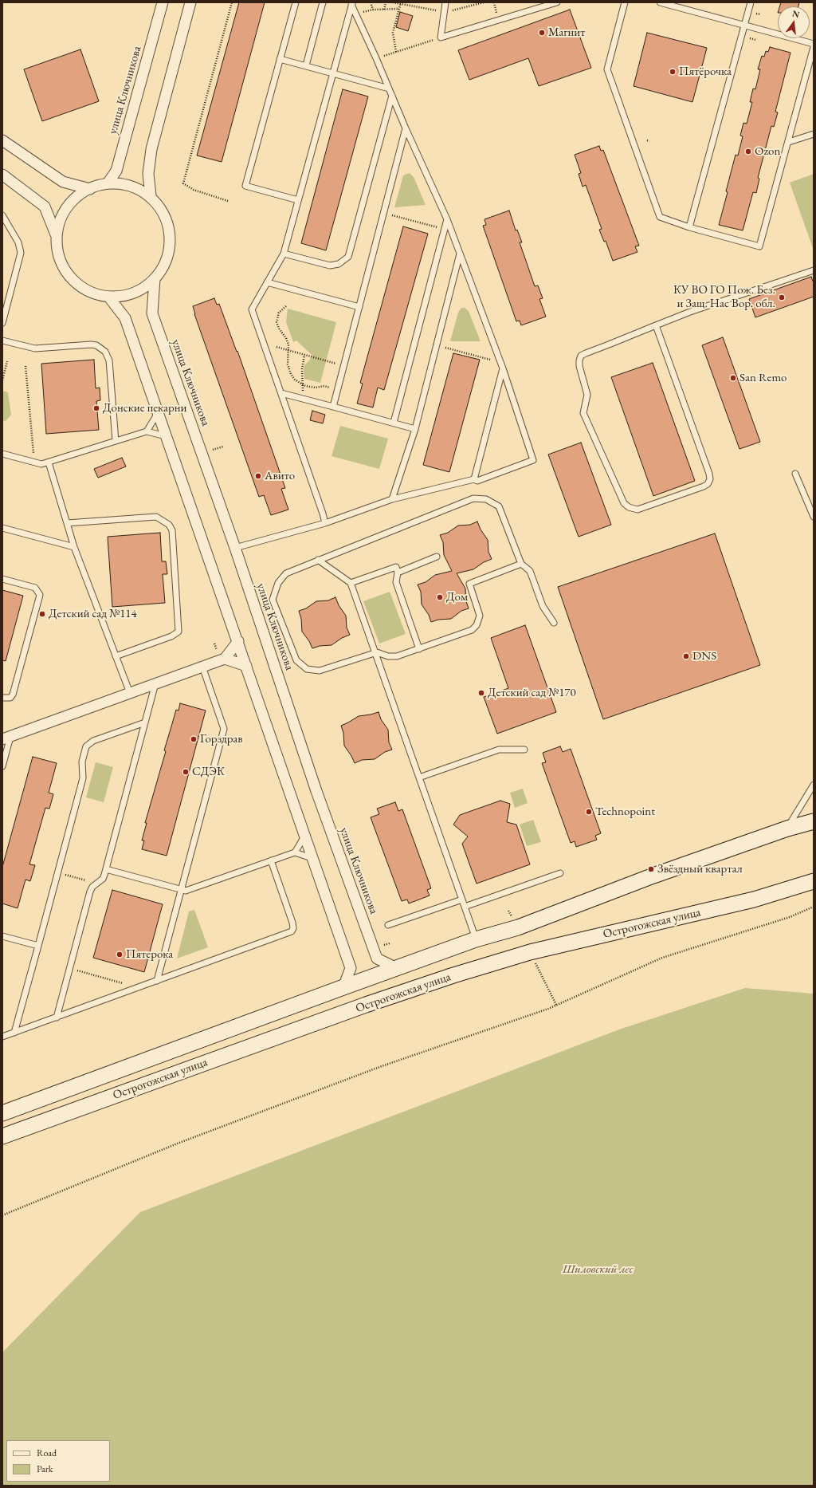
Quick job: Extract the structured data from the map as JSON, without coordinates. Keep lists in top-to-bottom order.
{
  "streets": {
    "street": ["улица Ключникова", "Острогожская улица"]
  },
  "parks": ["Шиловский лес"],
  "places": [
    "Магнит",
    "Пятёрочка",
    "Ozon",
    "КУ ВО ГО Пож. Без. и Защ. Нас Вор. обл.",
    "San Remo",
    "Донские пекарни",
    "Авито",
    "Дом",
    "Детский сад №114",
    "DNS",
    "Детский сад №170",
    "Горздрав",
    "СДЭК",
    "Technopoint",
    "Звёздный квартал",
    "Пятерока"
  ],
  "legend": ["Road", "Park"],
  "north": "top"
}
